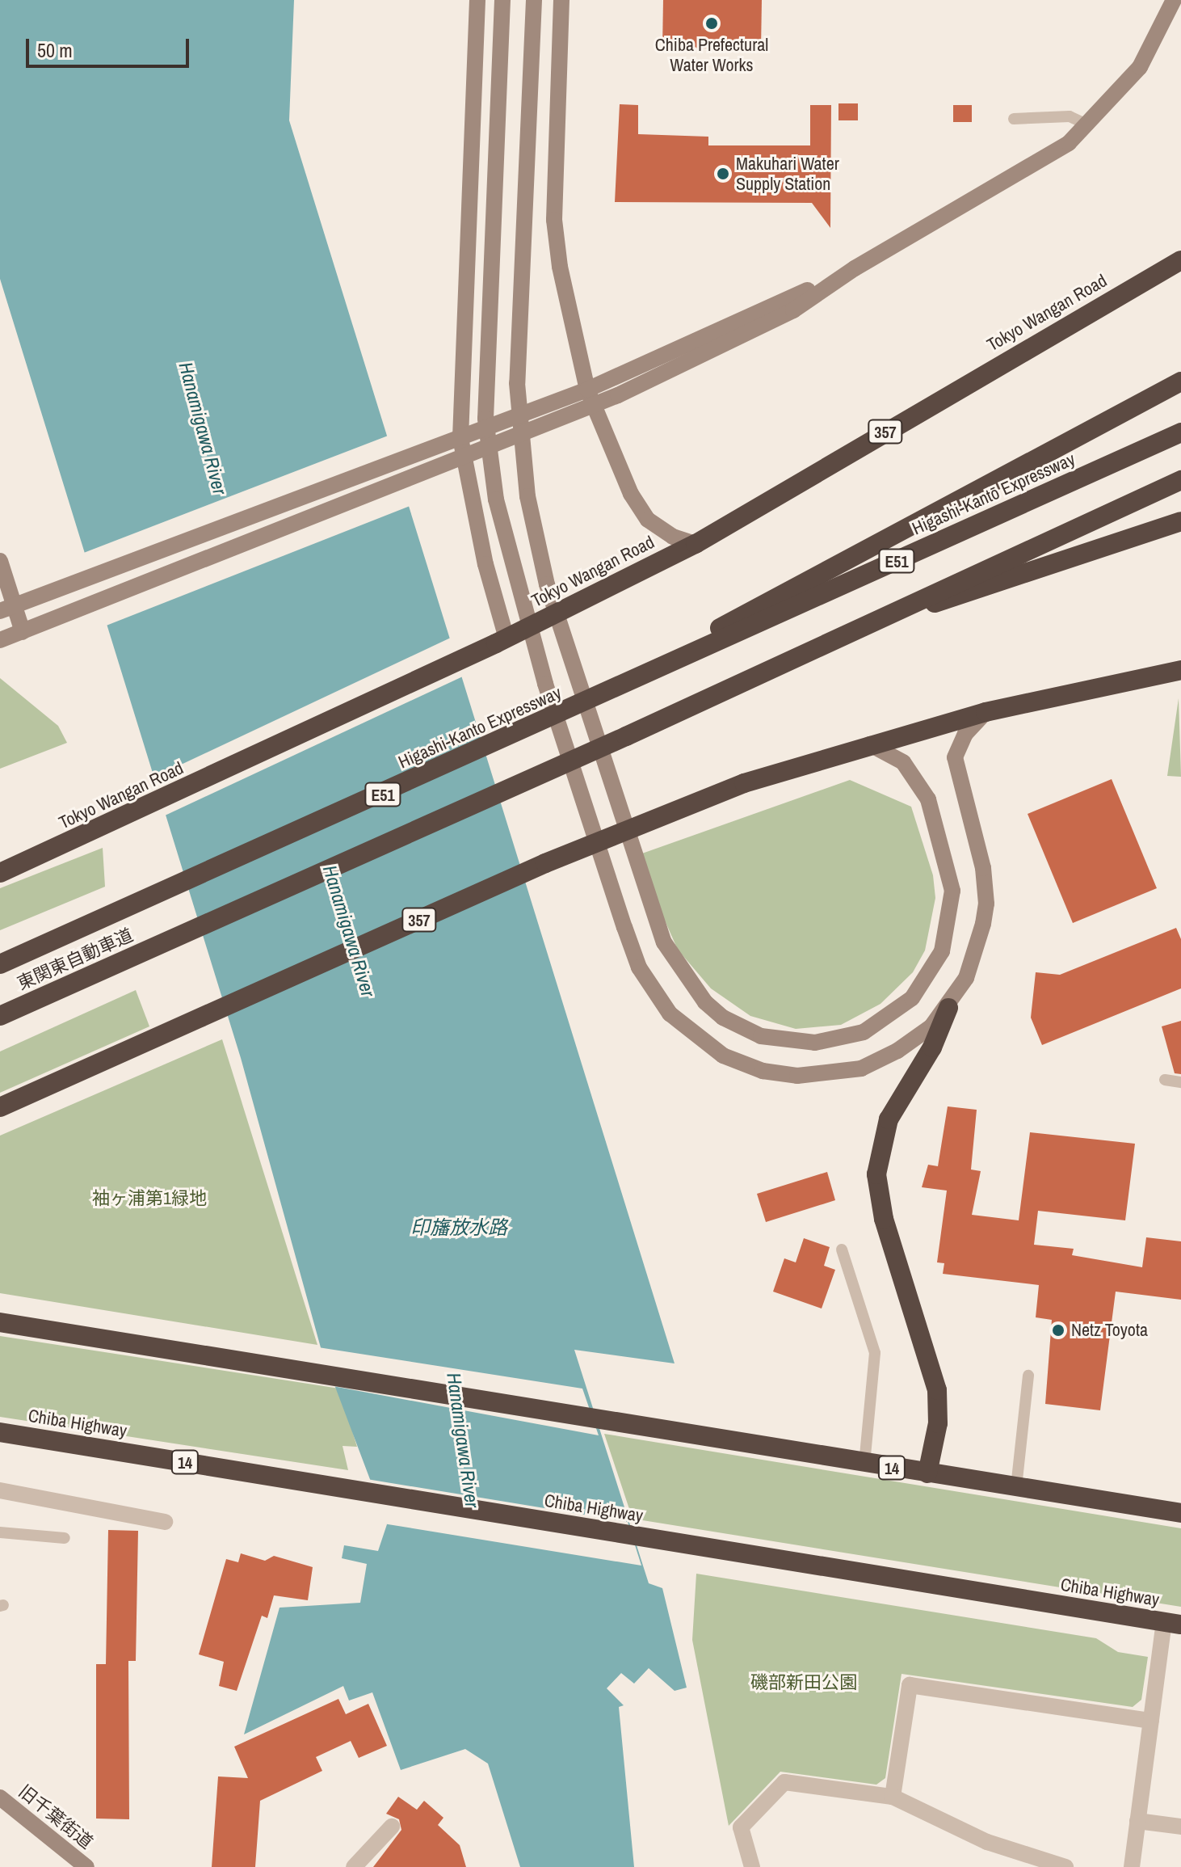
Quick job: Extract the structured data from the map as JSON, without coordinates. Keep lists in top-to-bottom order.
{
  "streets": {
    "highway": [
      "Tokyo Wangan Road",
      "357",
      "Higashi-Kantō Expressway",
      "E51",
      "Higashi-Kanto Expressway",
      "東関東自動車道",
      "Chiba Highway",
      "14"
    ],
    "street": ["旧千葉街道"]
  },
  "crossings": [
    ["Higashi-Kantō Expressway", "Higashi-Kanto Expressway"],
    ["E51", "東関東自動車道"],
    ["Higashi-Kanto Expressway", "東関東自動車道"]
  ],
  "water": ["Hanamigawa River", "印旛放水路"],
  "parks": ["袖ヶ浦第1緑地", "磯部新田公園"],
  "places": ["Chiba Prefectural Water Works", "Makuhari Water Supply Station", "Netz Toyota"],
  "scale_bar": "50 m"
}
